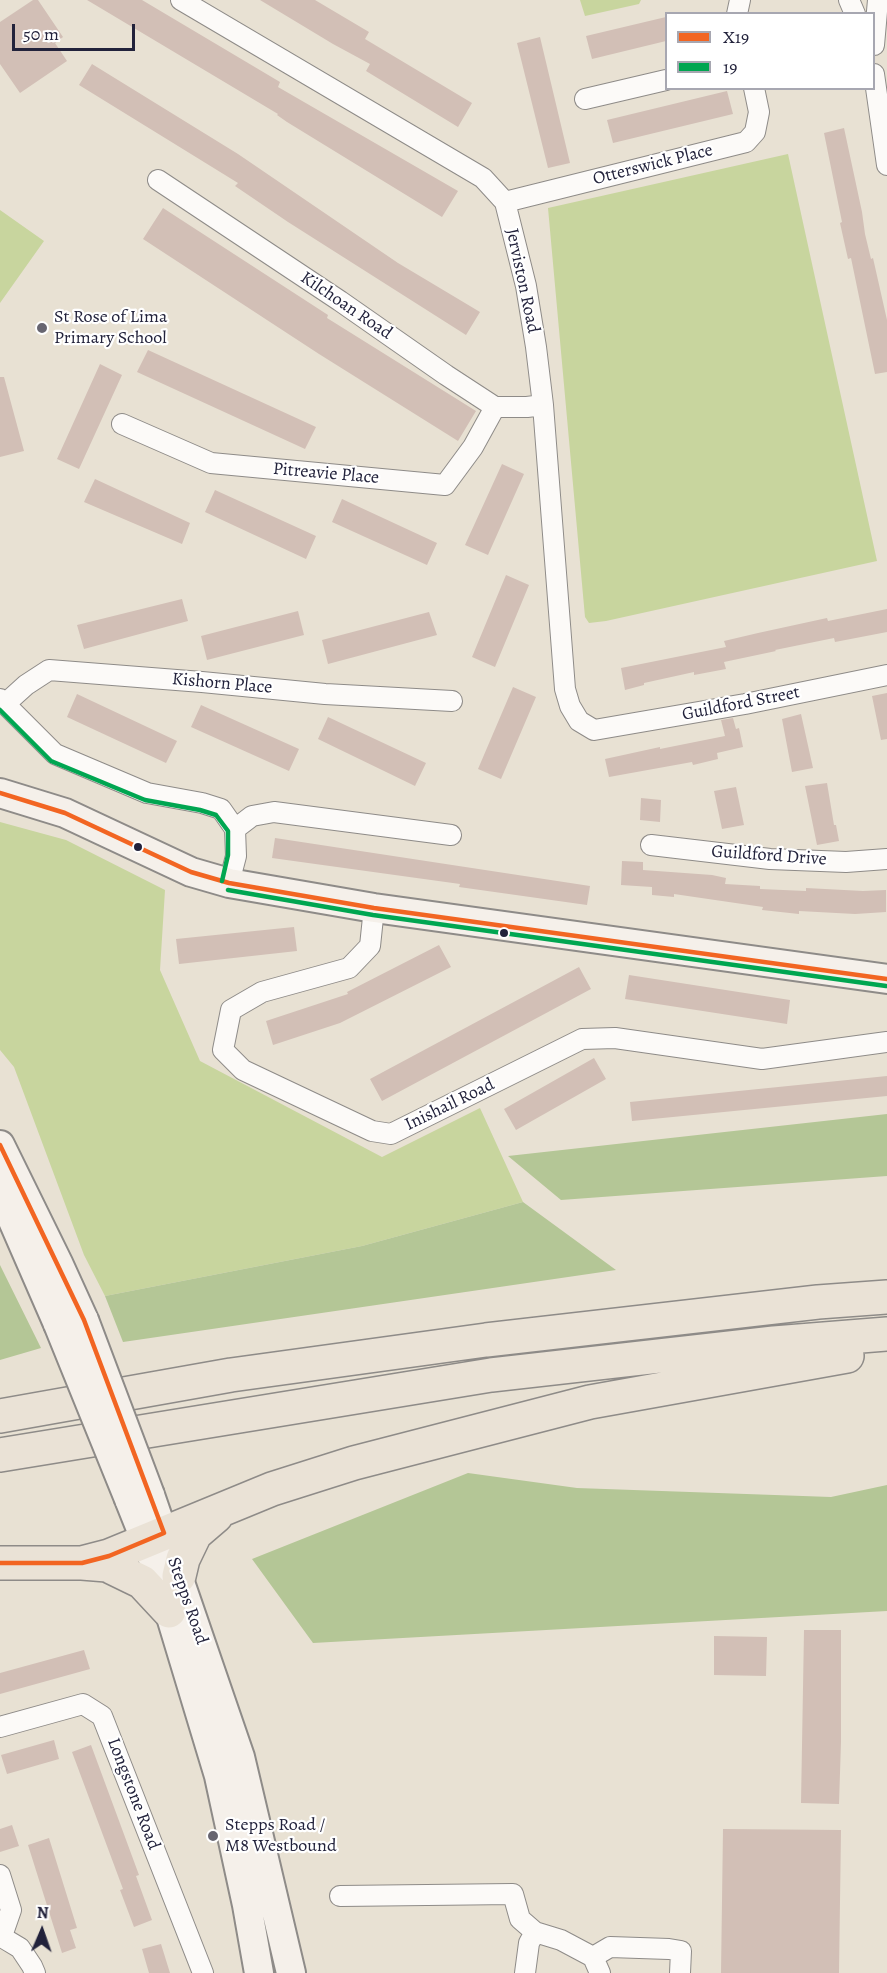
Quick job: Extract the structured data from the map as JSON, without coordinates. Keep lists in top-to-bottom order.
{
  "streets": {
    "main road": ["Stepps Road"],
    "street": [
      "Otterswick Place",
      "Jerviston Road",
      "Kilchoan Road",
      "Pitreavie Place",
      "Kishorn Place",
      "Guildford Street",
      "Guildford Drive",
      "Inishail Road",
      "Longstone Road"
    ]
  },
  "crossings": [
    ["Otterswick Place", "Jerviston Road"],
    ["Jerviston Road", "Guildford Street"],
    ["Kilchoan Road", "Pitreavie Place"]
  ],
  "places": ["St Rose of Lima Primary School", "Stepps Road / M8 Westbound"],
  "lines": ["transit line 19", "transit line X19"],
  "legend": ["X19", "19"],
  "scale_bar": "50 m",
  "north": "top"
}
